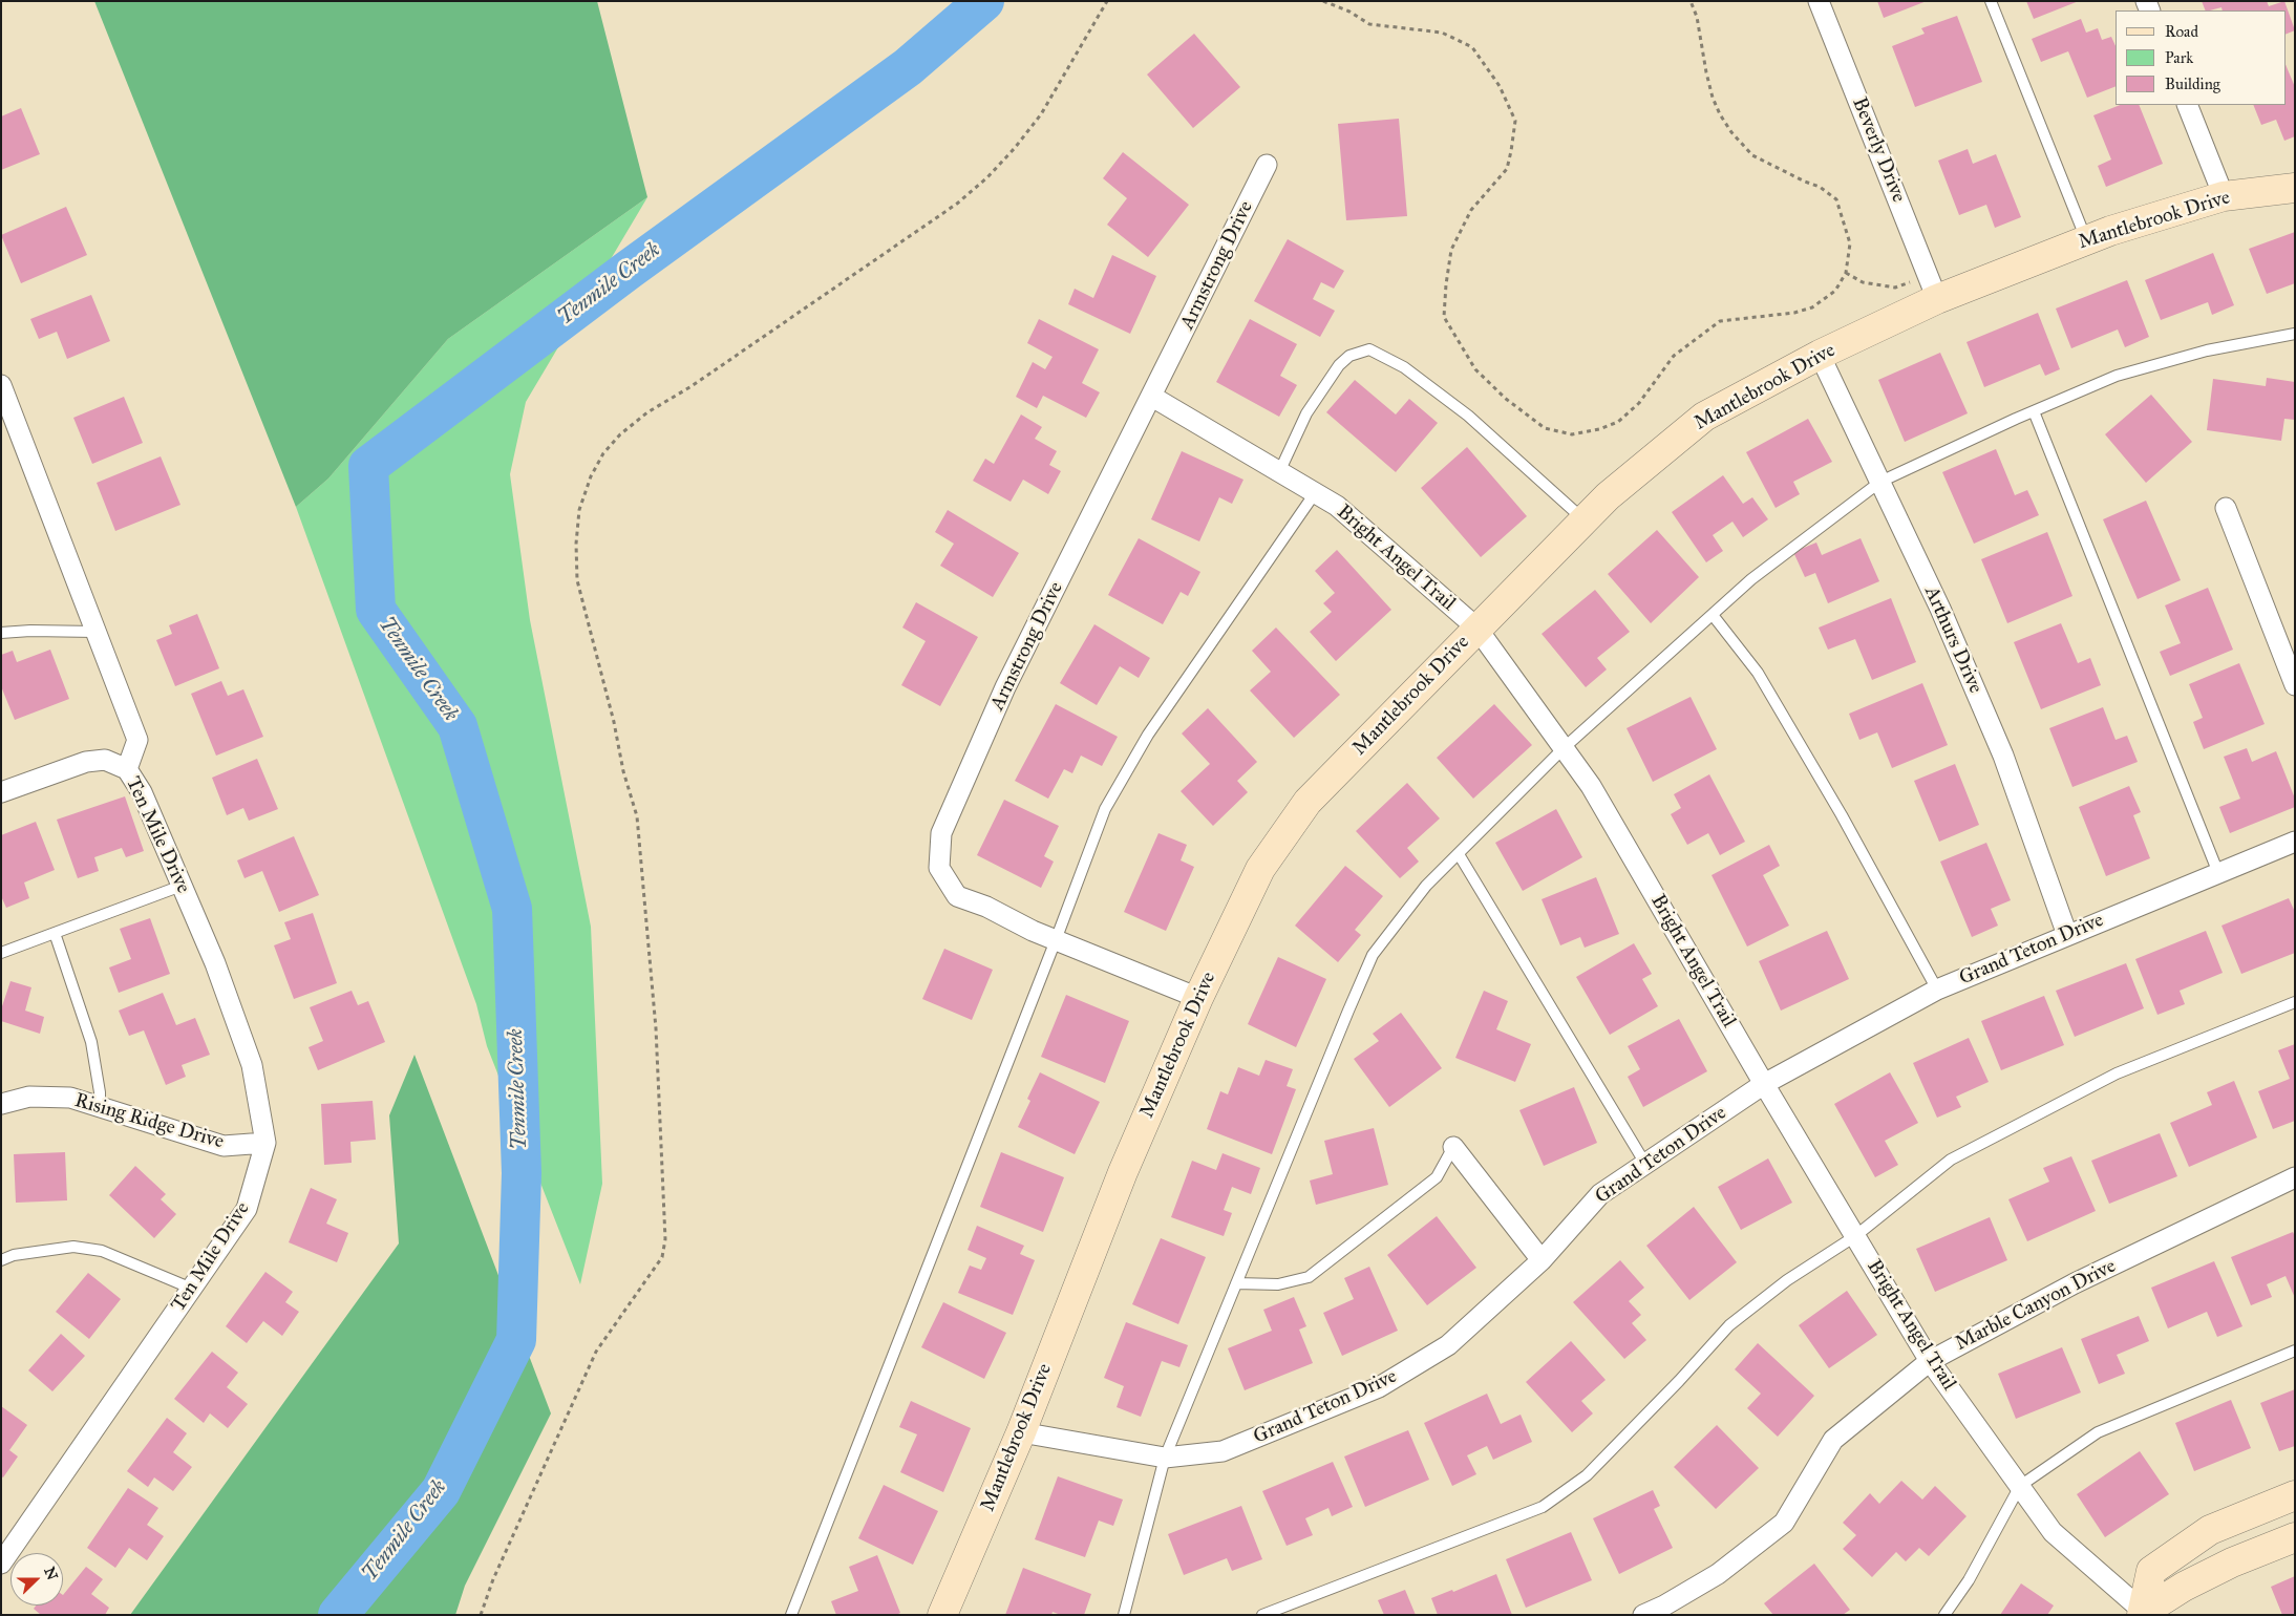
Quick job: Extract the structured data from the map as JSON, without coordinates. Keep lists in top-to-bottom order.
{
  "streets": {
    "street": [
      "Beverly Drive",
      "Mantlebrook Drive",
      "Armstrong Drive",
      "Bright Angel Trail",
      "Arthurs Drive",
      "Ten Mile Drive",
      "Grand Teton Drive",
      "Rising Ridge Drive",
      "Marble Canyon Drive"
    ]
  },
  "crossings": [
    ["Beverly Drive", "Mantlebrook Drive"],
    ["Mantlebrook Drive", "Armstrong Drive"],
    ["Mantlebrook Drive", "Bright Angel Trail"],
    ["Mantlebrook Drive", "Arthurs Drive"],
    ["Mantlebrook Drive", "Grand Teton Drive"],
    ["Armstrong Drive", "Bright Angel Trail"],
    ["Bright Angel Trail", "Grand Teton Drive"],
    ["Bright Angel Trail", "Marble Canyon Drive"],
    ["Arthurs Drive", "Grand Teton Drive"],
    ["Ten Mile Drive", "Rising Ridge Drive"]
  ],
  "water": ["Tenmile Creek"],
  "legend": ["Road", "Park", "Building"],
  "north": "right"
}
